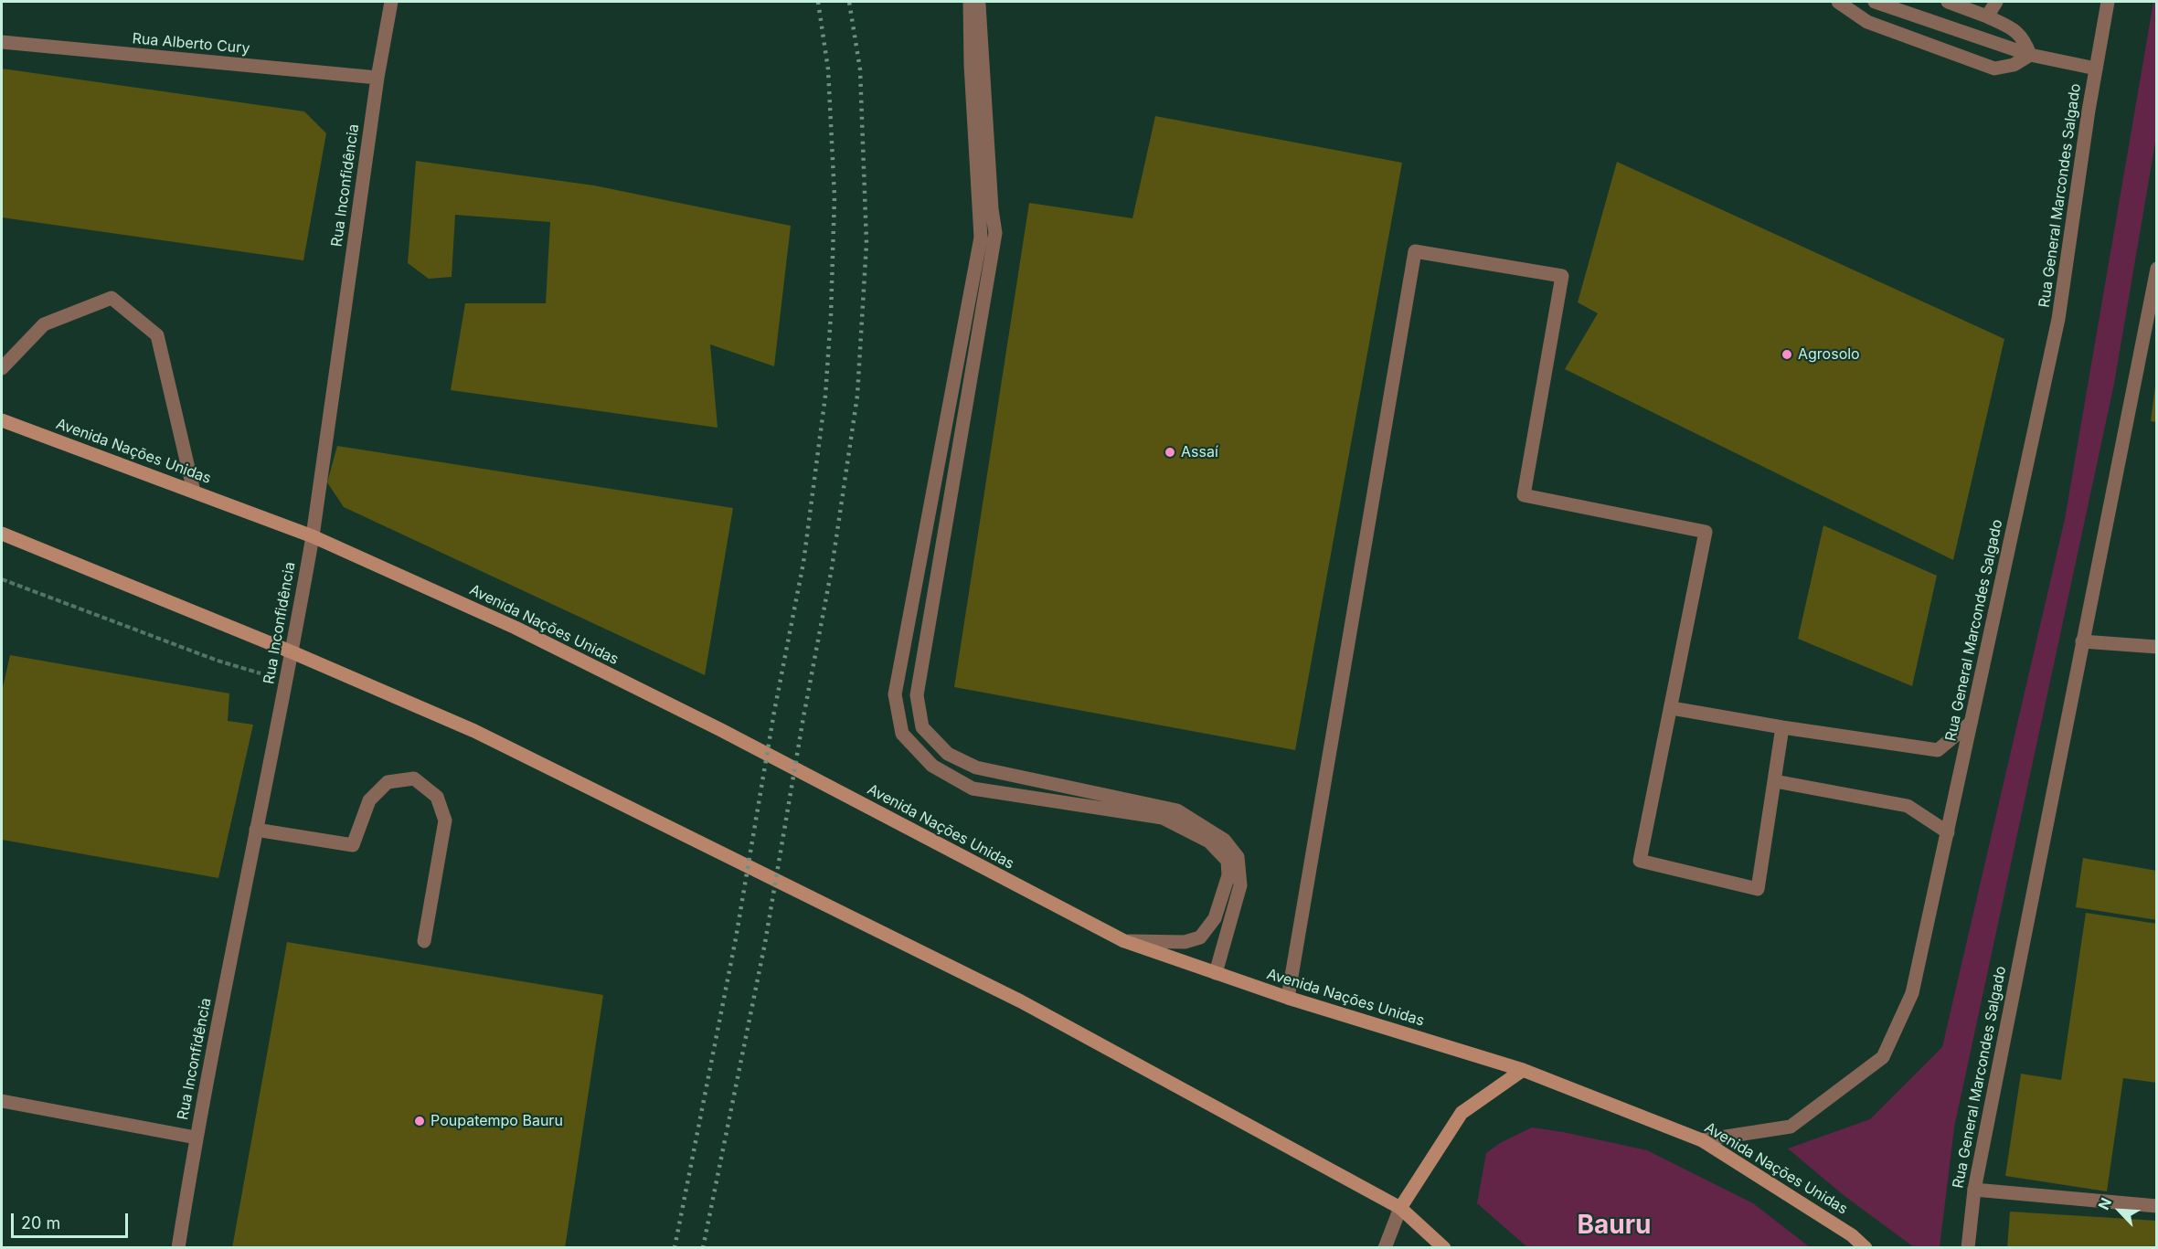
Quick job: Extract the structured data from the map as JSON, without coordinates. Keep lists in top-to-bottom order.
{
  "streets": {
    "main road": ["Avenida Nações Unidas"],
    "street": ["Rua Alberto Cury", "Rua Inconfidência", "Rua General Marcondes Salgado"]
  },
  "crossings": [
    ["Rua Alberto Cury", "Rua Inconfidência"],
    ["Rua Inconfidência", "Avenida Nações Unidas"],
    ["Rua General Marcondes Salgado", "Avenida Nações Unidas"]
  ],
  "districts": ["Bauru"],
  "places": ["Agrosolo", "Assaí", "Poupatempo Bauru"],
  "scale_bar": "20 m",
  "north": "top left"
}
